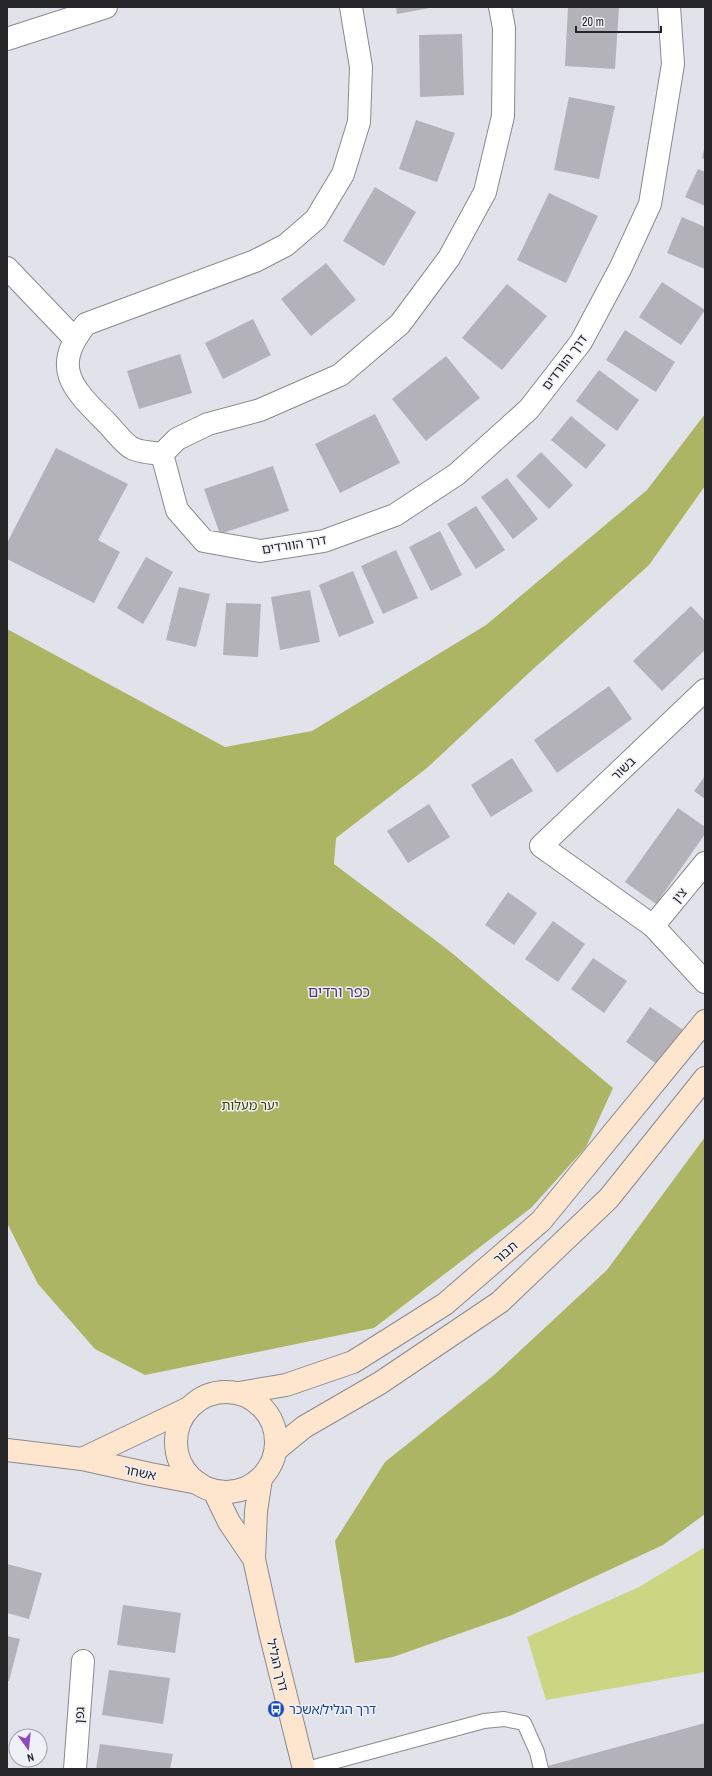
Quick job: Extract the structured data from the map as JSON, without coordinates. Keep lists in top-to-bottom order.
{
  "streets": {
    "street": [
      "דרך הוורדים",
      "בשור",
      "צין",
      "תבור",
      "אשחר",
      "דרך הגליל",
      "גפן"
    ]
  },
  "crossings": [
    ["בשור", "צין"],
    ["תבור", "אשחר"],
    ["תבור", "דרך הגליל"],
    ["אשחר", "דרך הגליל"]
  ],
  "districts": ["כפר ורדים"],
  "parks": ["יער מעלות"],
  "places": {
    "bus stop": ["דרך הגליל/אשכר"]
  },
  "scale_bar": "20 m",
  "north": "bottom"
}
